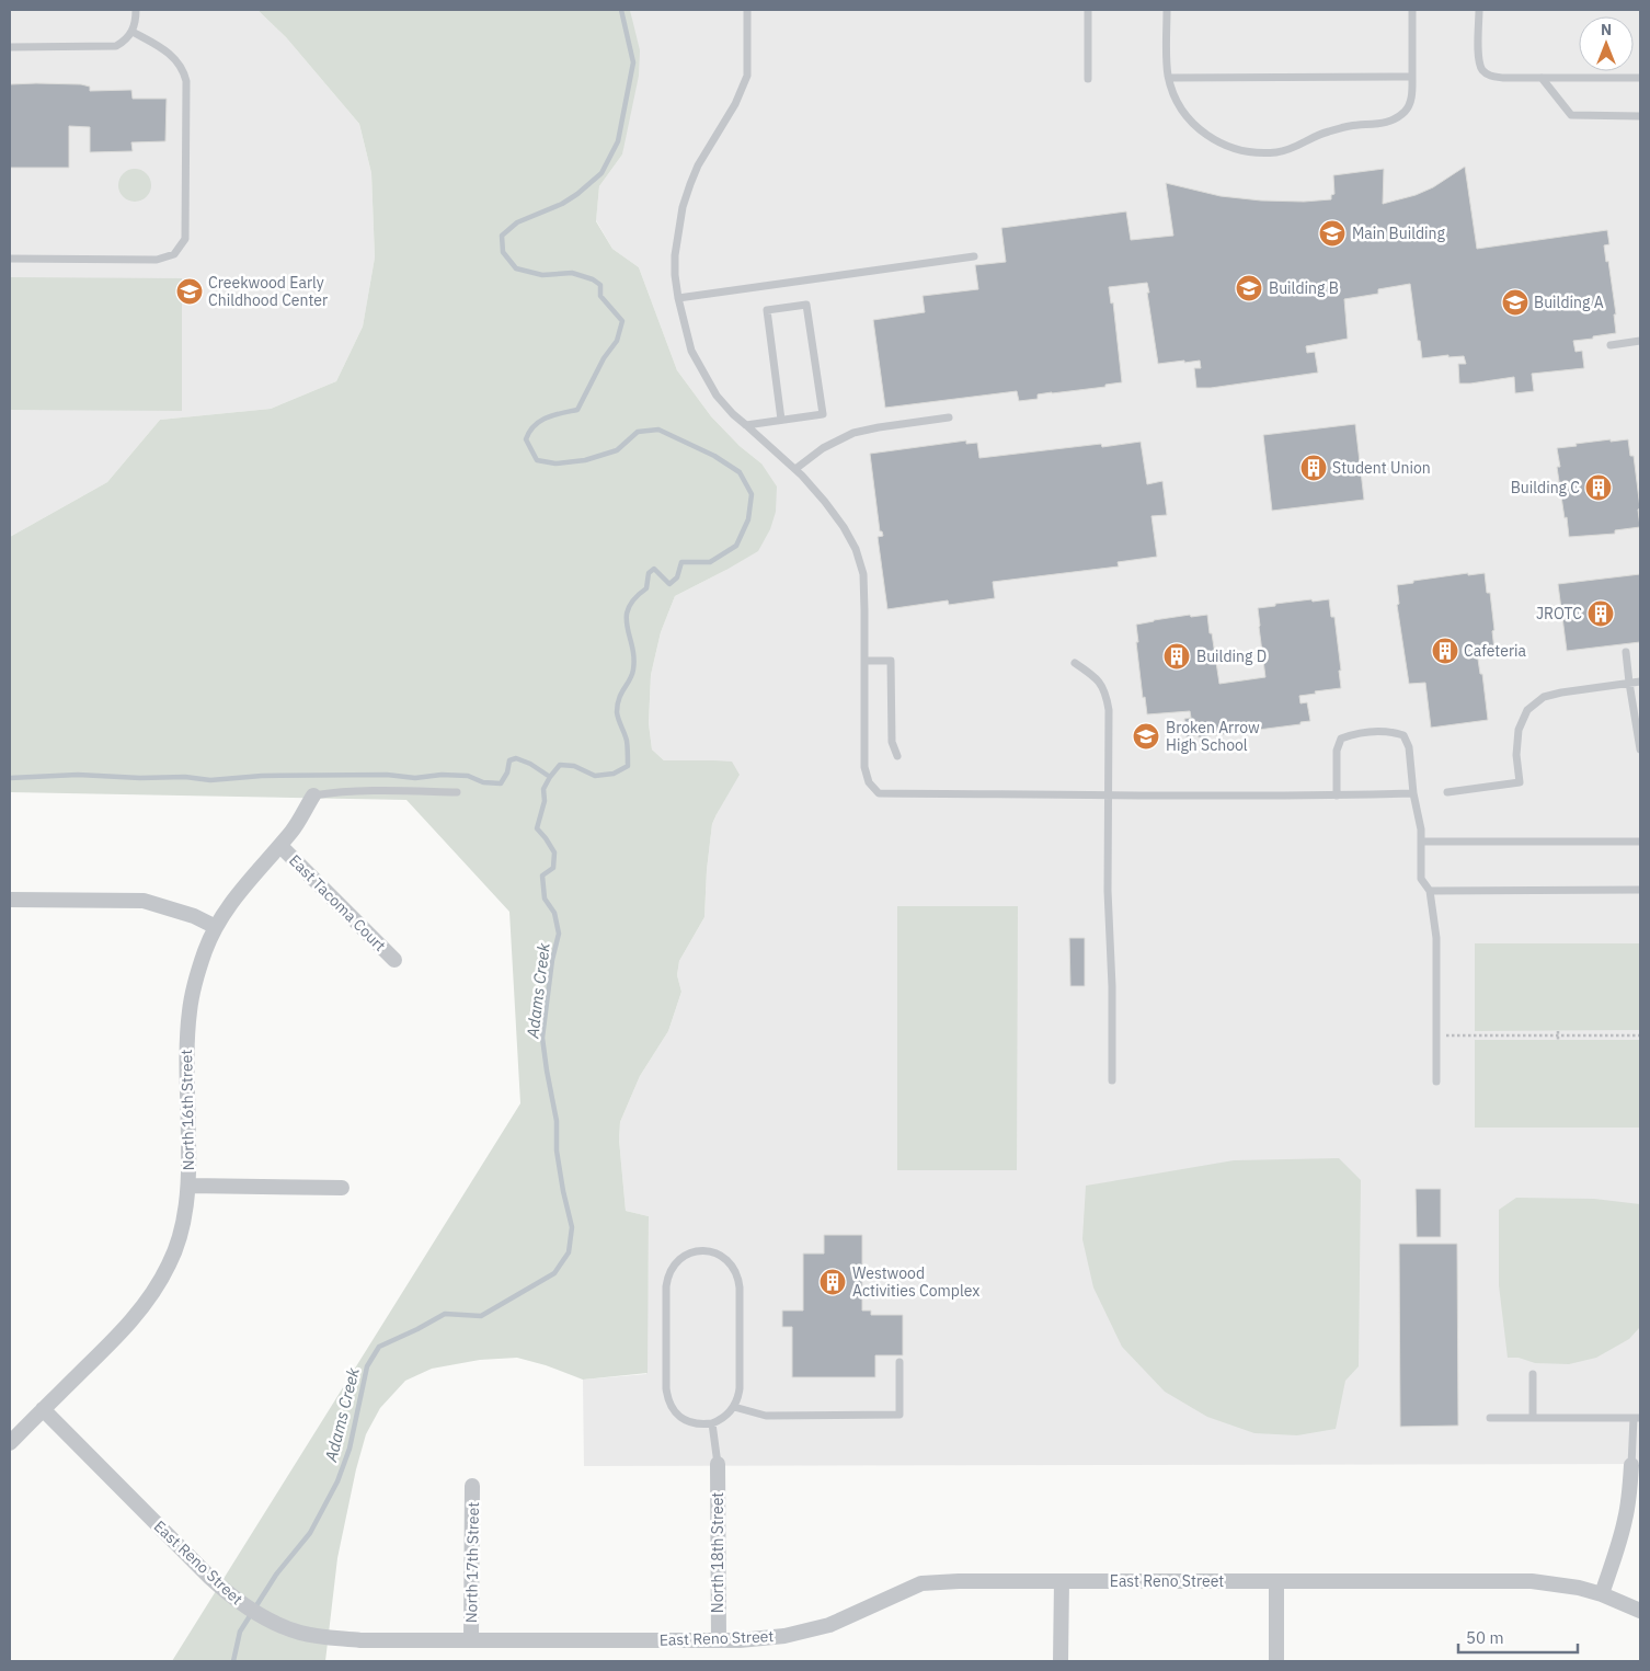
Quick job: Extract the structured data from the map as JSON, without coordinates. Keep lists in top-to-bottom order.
{
  "streets": {
    "street": [
      "East Tacoma Court",
      "North 16th Street",
      "North 18th Street",
      "East Reno Street",
      "North 17th Street"
    ]
  },
  "crossings": [
    ["East Tacoma Court", "North 16th Street"],
    ["North 16th Street", "East Reno Street"],
    ["North 18th Street", "East Reno Street"],
    ["East Reno Street", "North 17th Street"]
  ],
  "water": ["Adams Creek"],
  "places": {
    "school or university": [
      "Main Building",
      "Building B",
      "Creekwood Early Childhood Center",
      "Building A",
      "Broken Arrow High School"
    ],
    "building": [
      "Student Union",
      "Building C",
      "JROTC",
      "Cafeteria",
      "Building D",
      "Westwood Activities Complex"
    ]
  },
  "scale_bar": "50 m",
  "north": "top"
}
